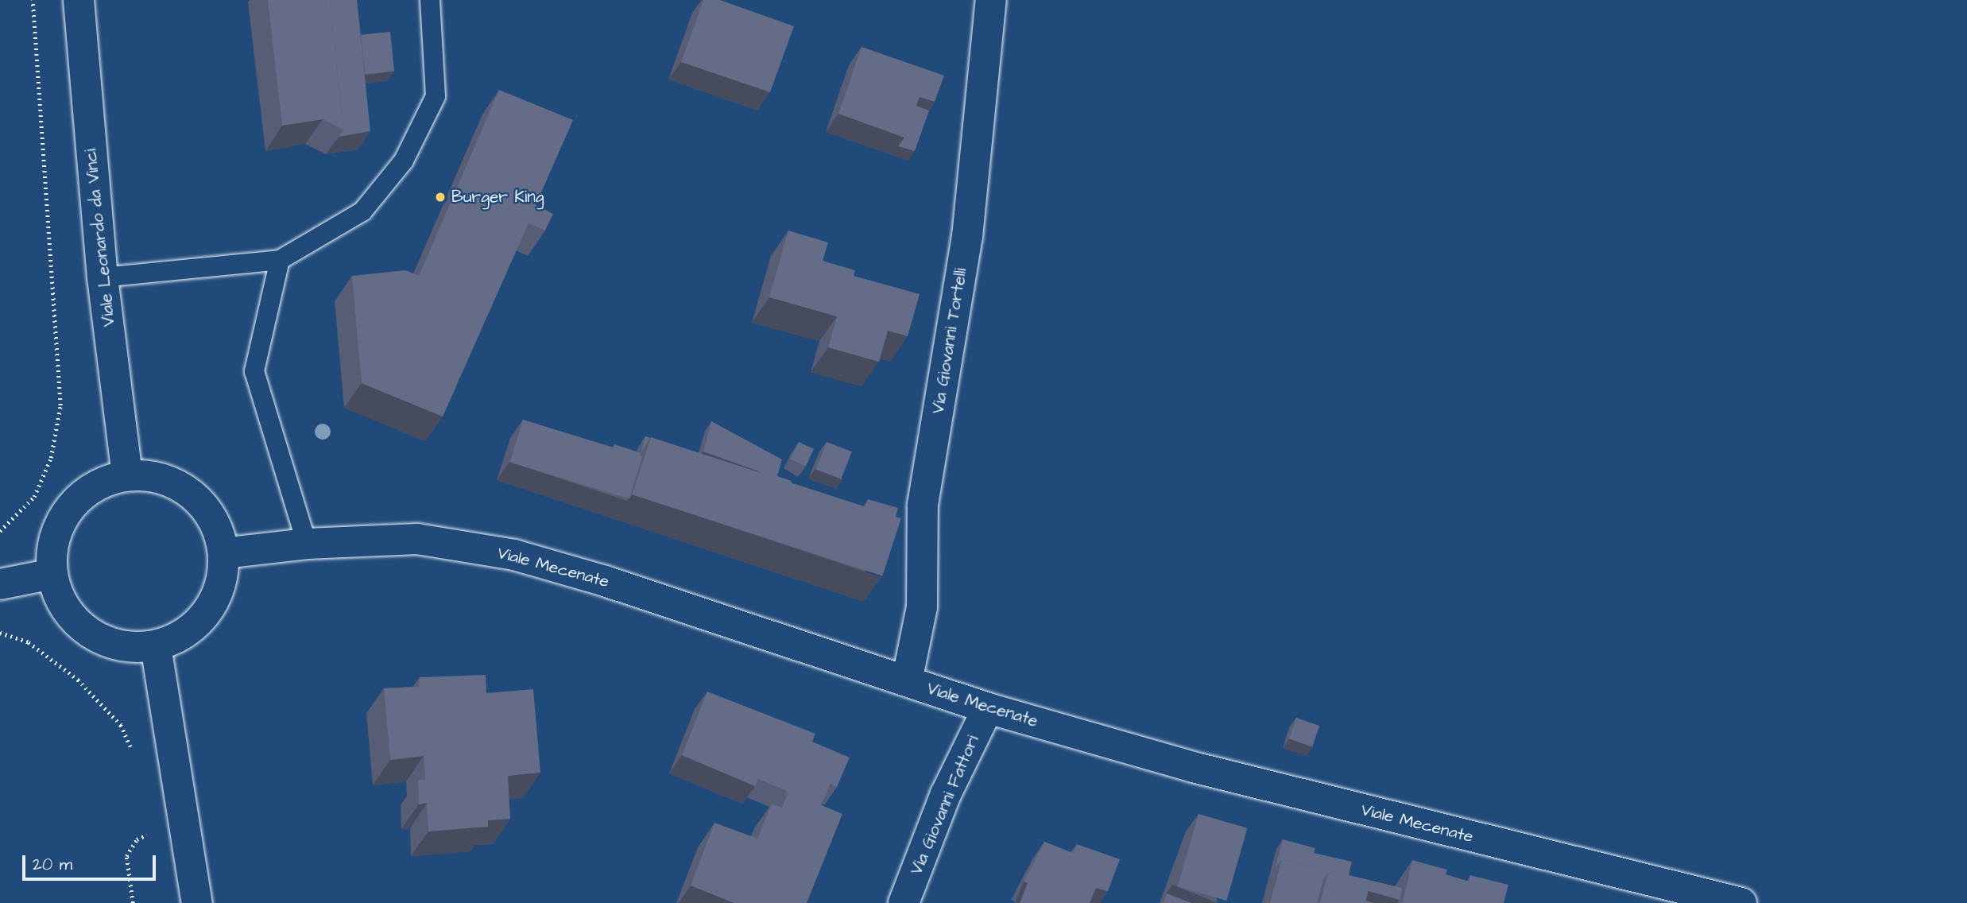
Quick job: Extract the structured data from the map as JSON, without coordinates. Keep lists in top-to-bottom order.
{
  "streets": {
    "main road": [
      "Viale Leonardo da Vinci",
      "Via Giovanni Tortelli",
      "Viale Mecenate",
      "Via Giovanni Fattori"
    ]
  },
  "crossings": [
    ["Viale Leonardo da Vinci", "Viale Mecenate"],
    ["Via Giovanni Tortelli", "Viale Mecenate"],
    ["Viale Mecenate", "Via Giovanni Fattori"]
  ],
  "places": ["Burger King"],
  "scale_bar": "20 m"
}
